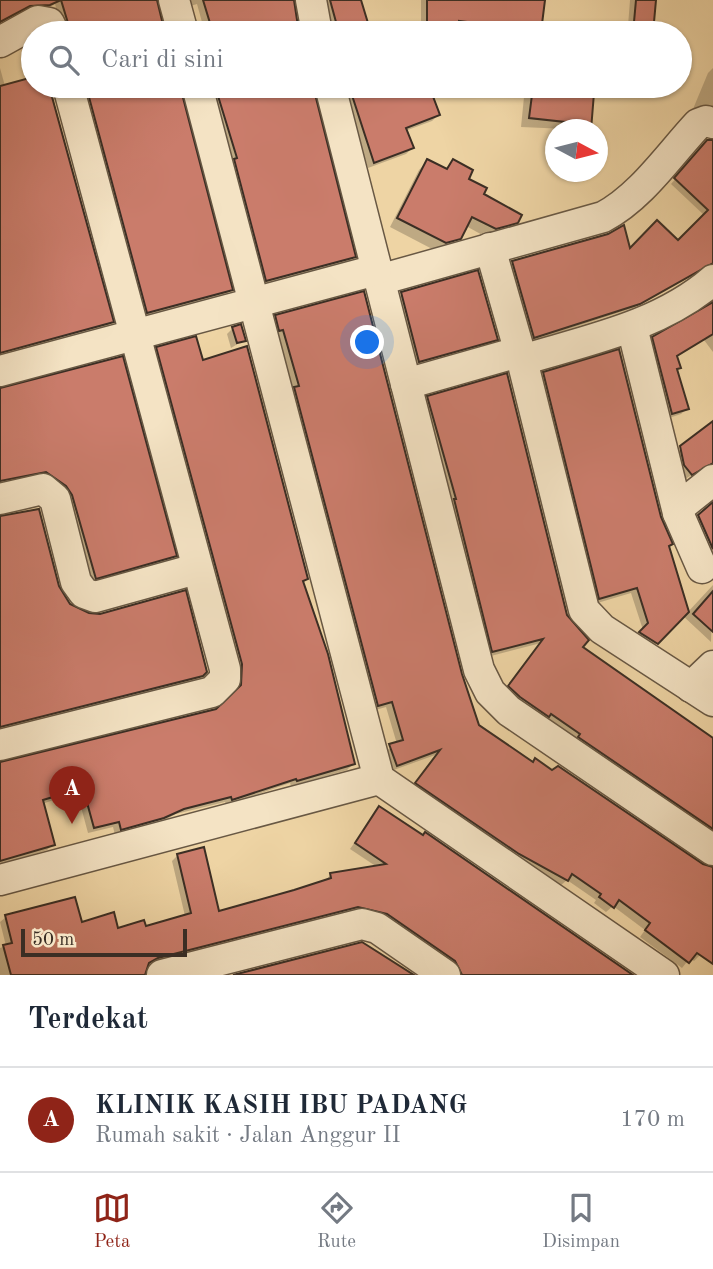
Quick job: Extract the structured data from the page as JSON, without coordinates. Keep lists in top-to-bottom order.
{
  "scale_bar": "50 m",
  "north": "right",
  "page": {
    "search": "Cari di sini",
    "pins": "A",
    "scale": "50 m",
    "heading": "Terdekat",
    "list": [
      {
        "mark": "A",
        "name": "KLINIK KASIH IBU PADANG",
        "note": "Rumah sakit · Jalan Anggur II",
        "value": "170 m"
      }
    ],
    "nav": ["Peta", "Rute", "Disimpan"]
  }
}
